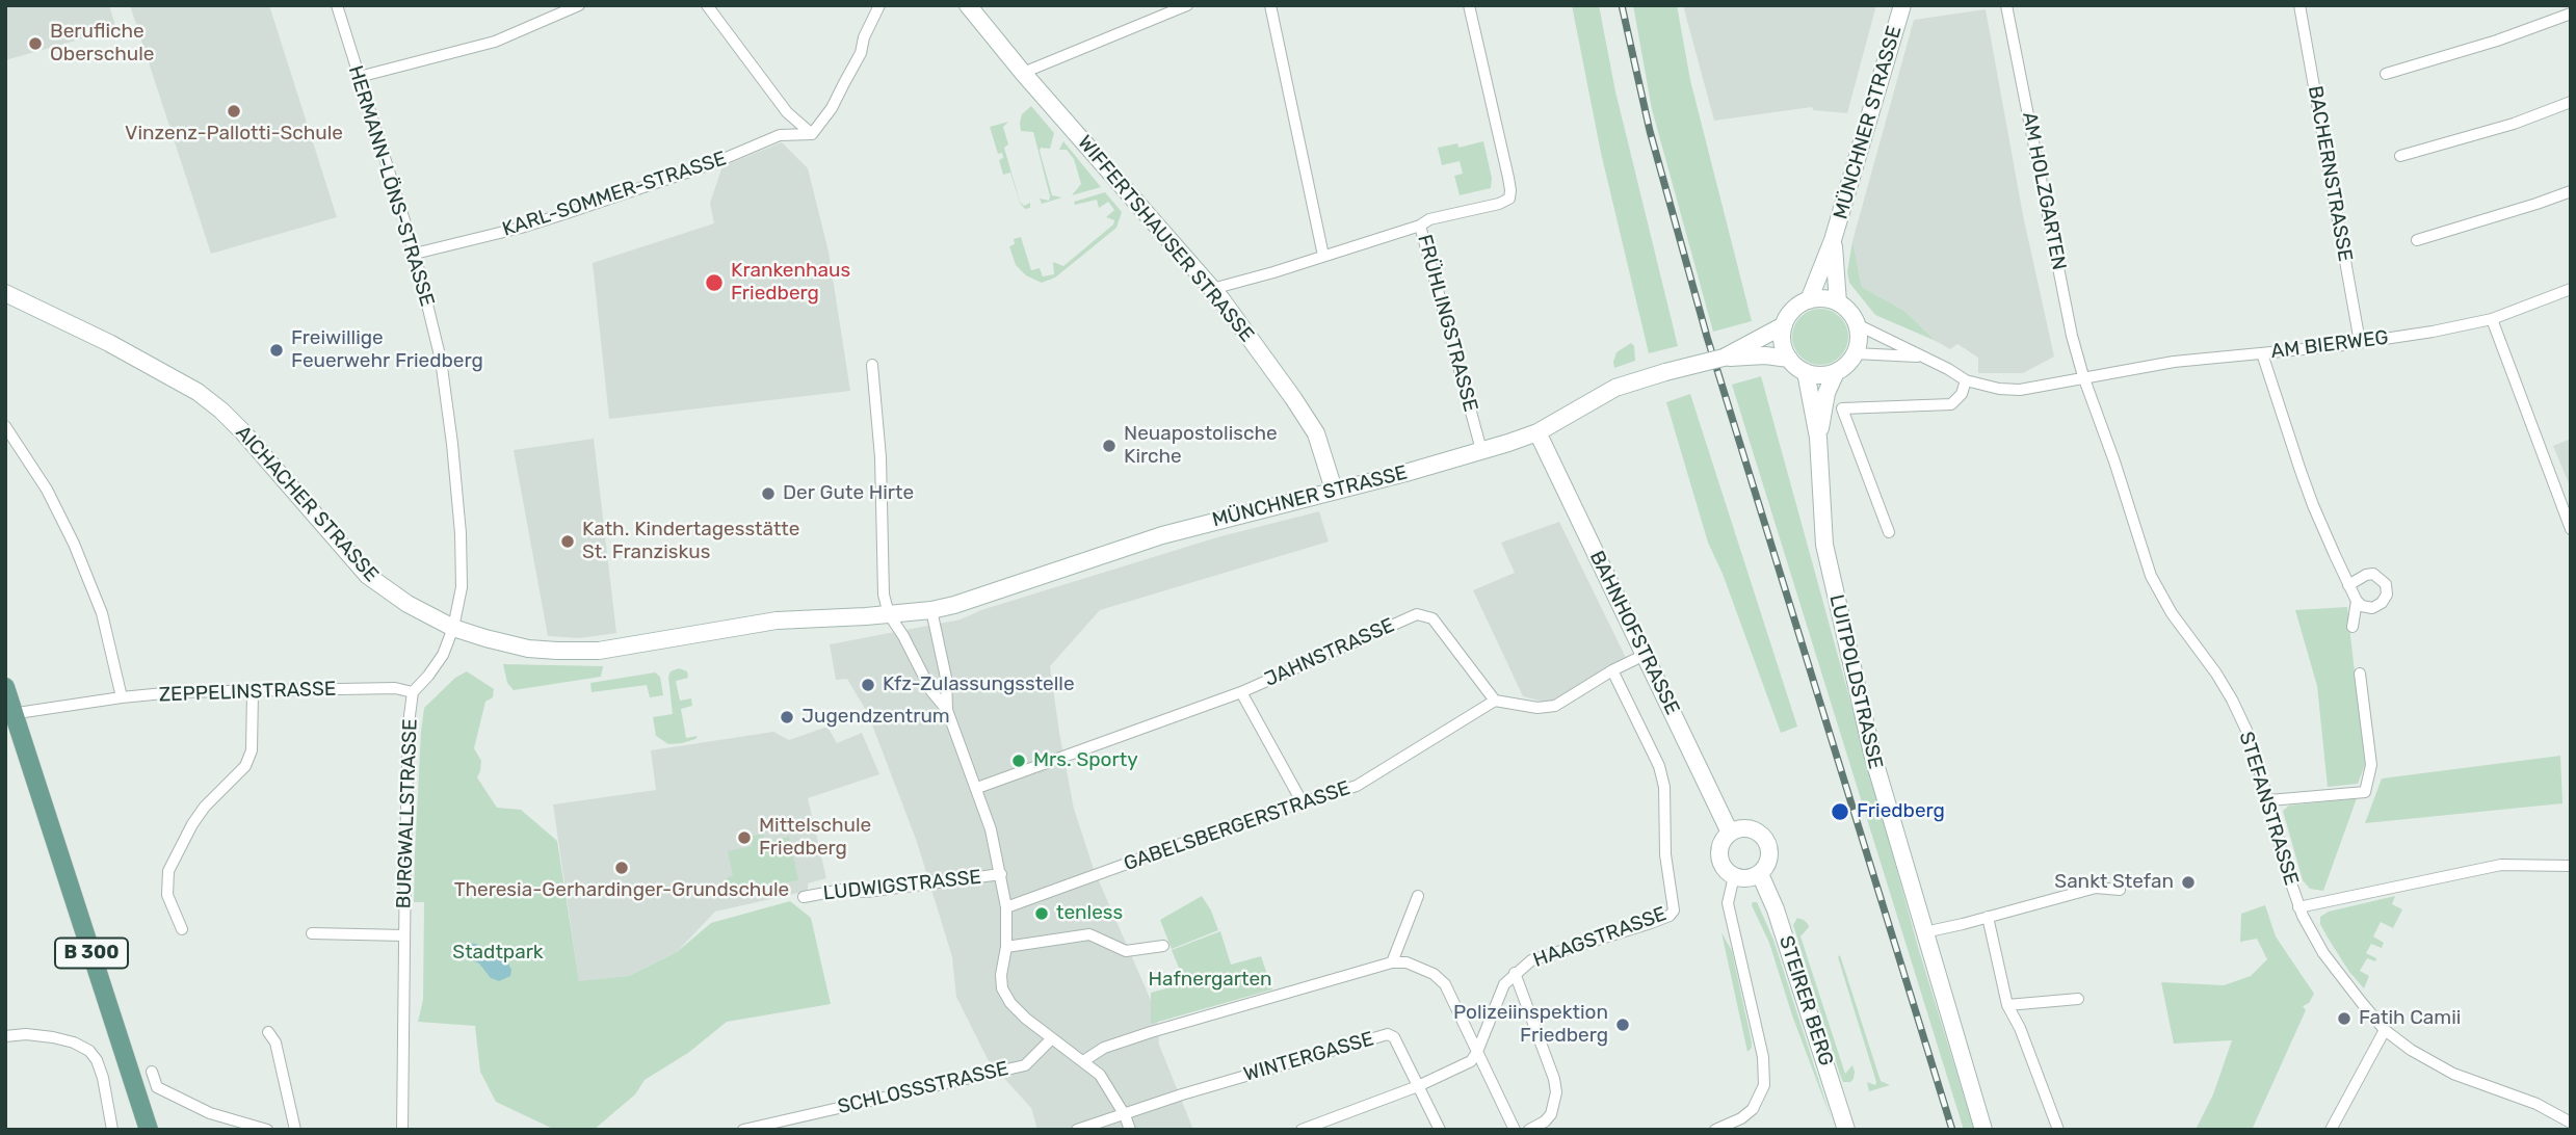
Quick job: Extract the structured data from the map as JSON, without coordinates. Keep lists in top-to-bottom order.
{
  "streets": {
    "main road": [
      "MÜNCHNER STRASSE",
      "WIFFERTSHAUSER STRASSE",
      "AICHACHER STRASSE",
      "BAHNHOFSTRASSE",
      "LUITPOLDSTRASSE",
      "B 300",
      "STEIRER BERG"
    ],
    "street": [
      "BACHERNSTRASSE",
      "HERMANN-LÖNS-STRASSE",
      "AM HOLZGARTEN",
      "KARL-SOMMER-STRASSE",
      "FRÜHLINGSTRASSE",
      "AM BIERWEG",
      "JAHNSTRASSE",
      "ZEPPELINSTRASSE",
      "STEFANSTRASSE",
      "BURGWALLSTRASSE",
      "GABELSBERGERSTRASSE",
      "LUDWIGSTRASSE",
      "HAAGSTRASSE",
      "WINTERGASSE",
      "SCHLOSSSTRASSE"
    ]
  },
  "crossings": [
    ["MÜNCHNER STRASSE", "WIFFERTSHAUSER STRASSE"],
    ["MÜNCHNER STRASSE", "FRÜHLINGSTRASSE"],
    ["MÜNCHNER STRASSE", "AICHACHER STRASSE"],
    ["MÜNCHNER STRASSE", "BAHNHOFSTRASSE"],
    ["MÜNCHNER STRASSE", "LUITPOLDSTRASSE"],
    ["MÜNCHNER STRASSE", "LUDWIGSTRASSE"],
    ["BACHERNSTRASSE", "AM BIERWEG"],
    ["HERMANN-LÖNS-STRASSE", "KARL-SOMMER-STRASSE"],
    ["HERMANN-LÖNS-STRASSE", "AICHACHER STRASSE"],
    ["AM HOLZGARTEN", "AM BIERWEG"],
    ["AM HOLZGARTEN", "STEFANSTRASSE"],
    ["AM BIERWEG", "STEFANSTRASSE"],
    ["AICHACHER STRASSE", "LUDWIGSTRASSE"],
    ["BAHNHOFSTRASSE", "STEIRER BERG"],
    ["JAHNSTRASSE", "GABELSBERGERSTRASSE"],
    ["JAHNSTRASSE", "LUDWIGSTRASSE"],
    ["ZEPPELINSTRASSE", "BURGWALLSTRASSE"],
    ["ZEPPELINSTRASSE", "B 300"],
    ["GABELSBERGERSTRASSE", "LUDWIGSTRASSE"],
    ["LUDWIGSTRASSE", "WINTERGASSE"],
    ["LUDWIGSTRASSE", "SCHLOSSSTRASSE"]
  ],
  "parks": ["Stadtpark", "Hafnergarten"],
  "places": [
    "Berufliche Oberschule",
    "Vinzenz-Pallotti-Schule",
    "Krankenhaus Friedberg",
    "Freiwillige Feuerwehr Friedberg",
    "Neuapostolische Kirche",
    "Der Gute Hirte",
    "Kath. Kindertagesstätte St. Franziskus",
    "Kfz-Zulassungsstelle",
    "Jugendzentrum",
    "Mrs. Sporty",
    "Friedberg",
    "Mittelschule Friedberg",
    "Theresia-Gerhardinger-Grundschule",
    "Sankt Stefan",
    "tenless",
    "Fatih Camii",
    "Polizeiinspektion Friedberg"
  ]
}
